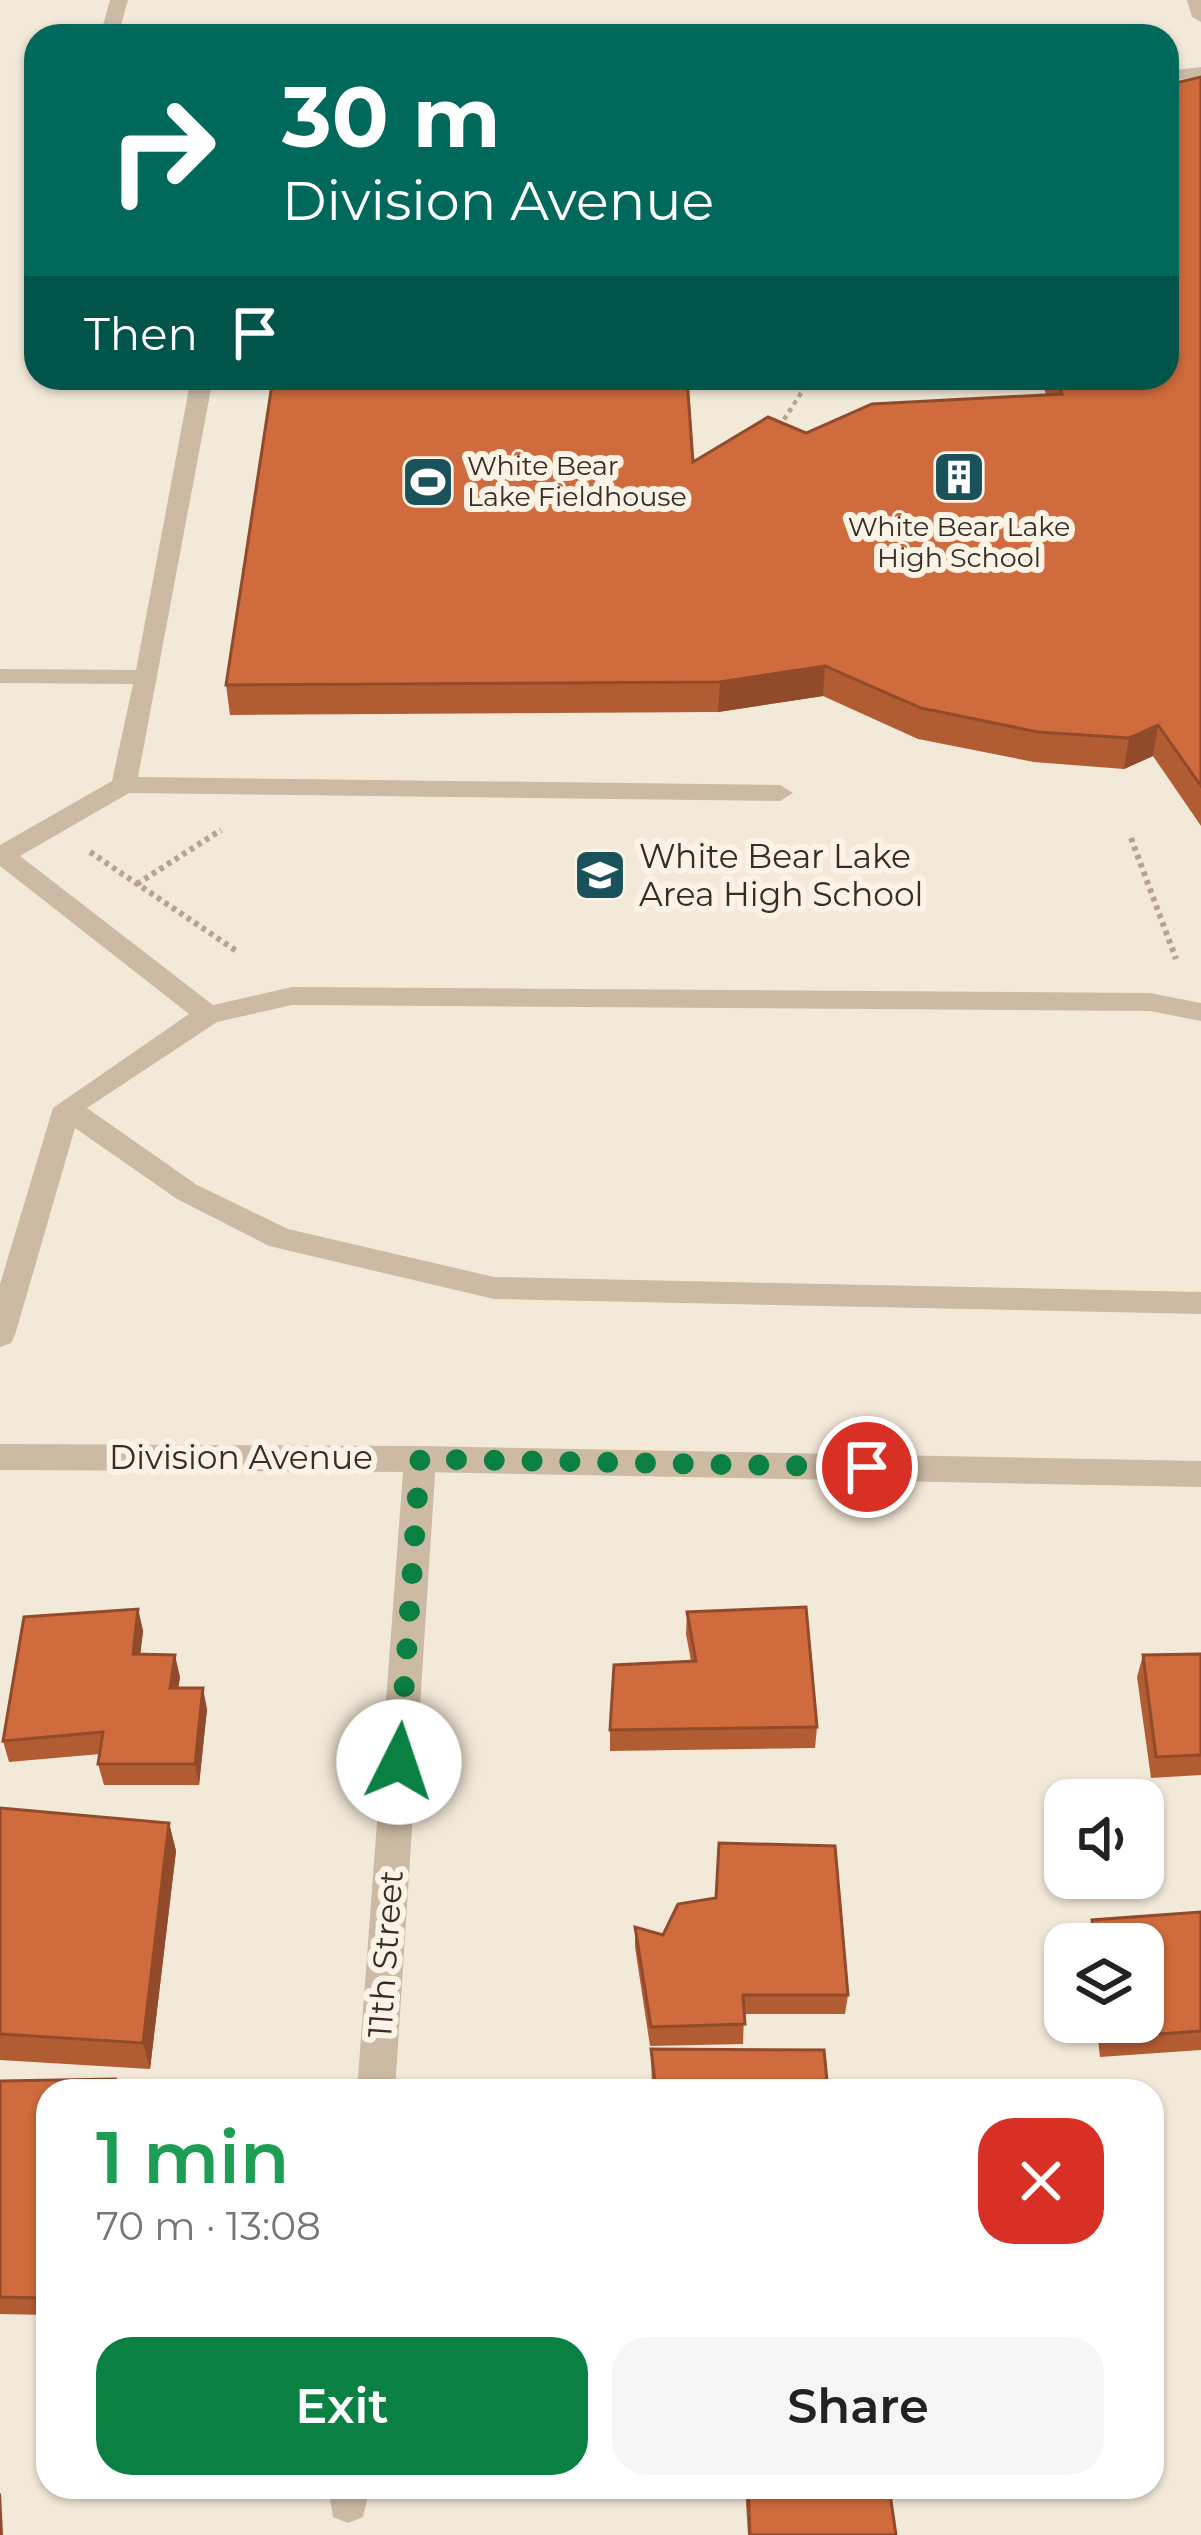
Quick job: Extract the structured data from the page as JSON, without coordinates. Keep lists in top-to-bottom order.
{
  "streets": {
    "street": ["Division Avenue", "11th Street"]
  },
  "crossings": [
    ["Division Avenue", "11th Street"]
  ],
  "places": {
    "building": ["White Bear Lake High School"],
    "sports": ["White Bear Lake Fieldhouse"],
    "school or university": ["White Bear Lake Area High School"]
  },
  "page": {
    "turn": ["30 m", "Division Avenue"],
    "then": "Then",
    "heading": ["1 min", "70 m · 13:08"],
    "buttons": ["Exit", "Share"]
  }
}
